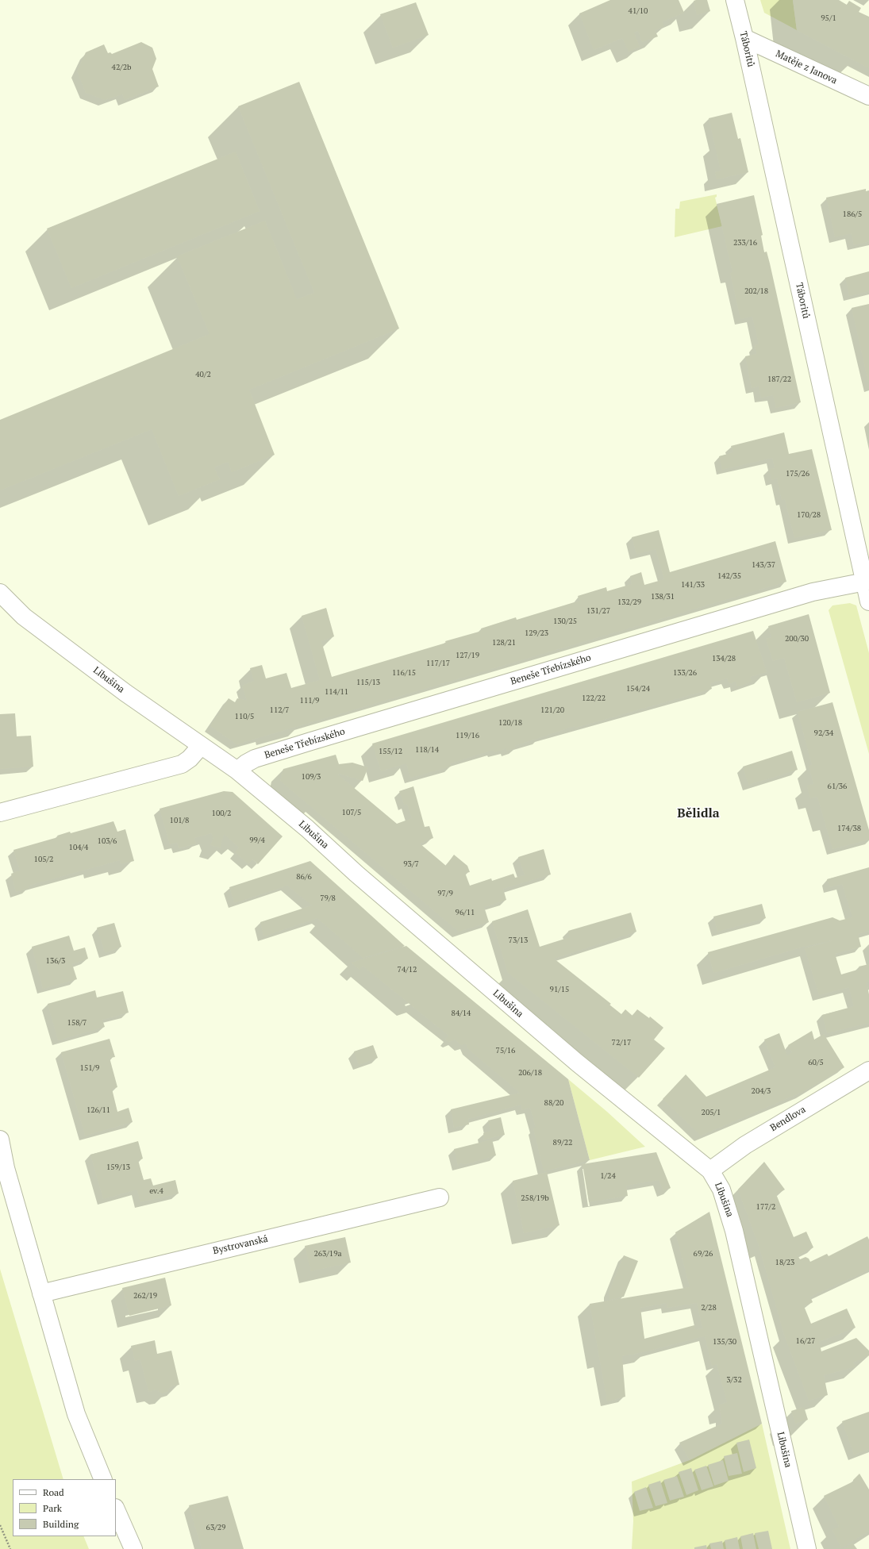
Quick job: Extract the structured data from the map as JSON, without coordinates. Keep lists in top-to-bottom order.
{
  "streets": {
    "street": [
      "Táboritů",
      "Matěje z Janova",
      "Beneše Třebízského",
      "Libušina",
      "Bendlova",
      "Bystrovanská"
    ]
  },
  "crossings": [
    ["Táboritů", "Matěje z Janova"],
    ["Táboritů", "Beneše Třebízského"],
    ["Beneše Třebízského", "Libušina"],
    ["Libušina", "Bendlova"]
  ],
  "districts": ["Bělidla"],
  "house_numbers": [
    "41/10",
    "95/1",
    "42/2b",
    "186/5",
    "233/16",
    "202/18",
    "40/2",
    "187/22",
    "175/26",
    "170/28",
    "143/37",
    "142/35",
    "141/33",
    "138/31",
    "132/29",
    "131/27",
    "130/25",
    "129/23",
    "200/30",
    "128/21",
    "127/19",
    "134/28",
    "117/17",
    "116/15",
    "133/26",
    "115/13",
    "154/24",
    "114/11",
    "122/22",
    "111/9",
    "112/7",
    "121/20",
    "110/5",
    "120/18",
    "92/34",
    "119/16",
    "118/14",
    "155/12",
    "109/3",
    "61/36",
    "107/5",
    "100/2",
    "101/8",
    "174/38",
    "99/4",
    "103/6",
    "104/4",
    "105/2",
    "93/7",
    "86/6",
    "97/9",
    "79/8",
    "96/11",
    "73/13",
    "136/3",
    "74/12",
    "91/15",
    "84/14",
    "158/7",
    "72/17",
    "75/16",
    "60/5",
    "151/9",
    "206/18",
    "204/3",
    "88/20",
    "126/11",
    "205/1",
    "89/22",
    "159/13",
    "1/24",
    "ev.4",
    "258/19b",
    "177/2",
    "263/19a",
    "69/26",
    "18/23",
    "262/19",
    "2/28",
    "16/27",
    "135/30",
    "3/32",
    "63/29"
  ],
  "legend": ["Road", "Park", "Building"]
}
